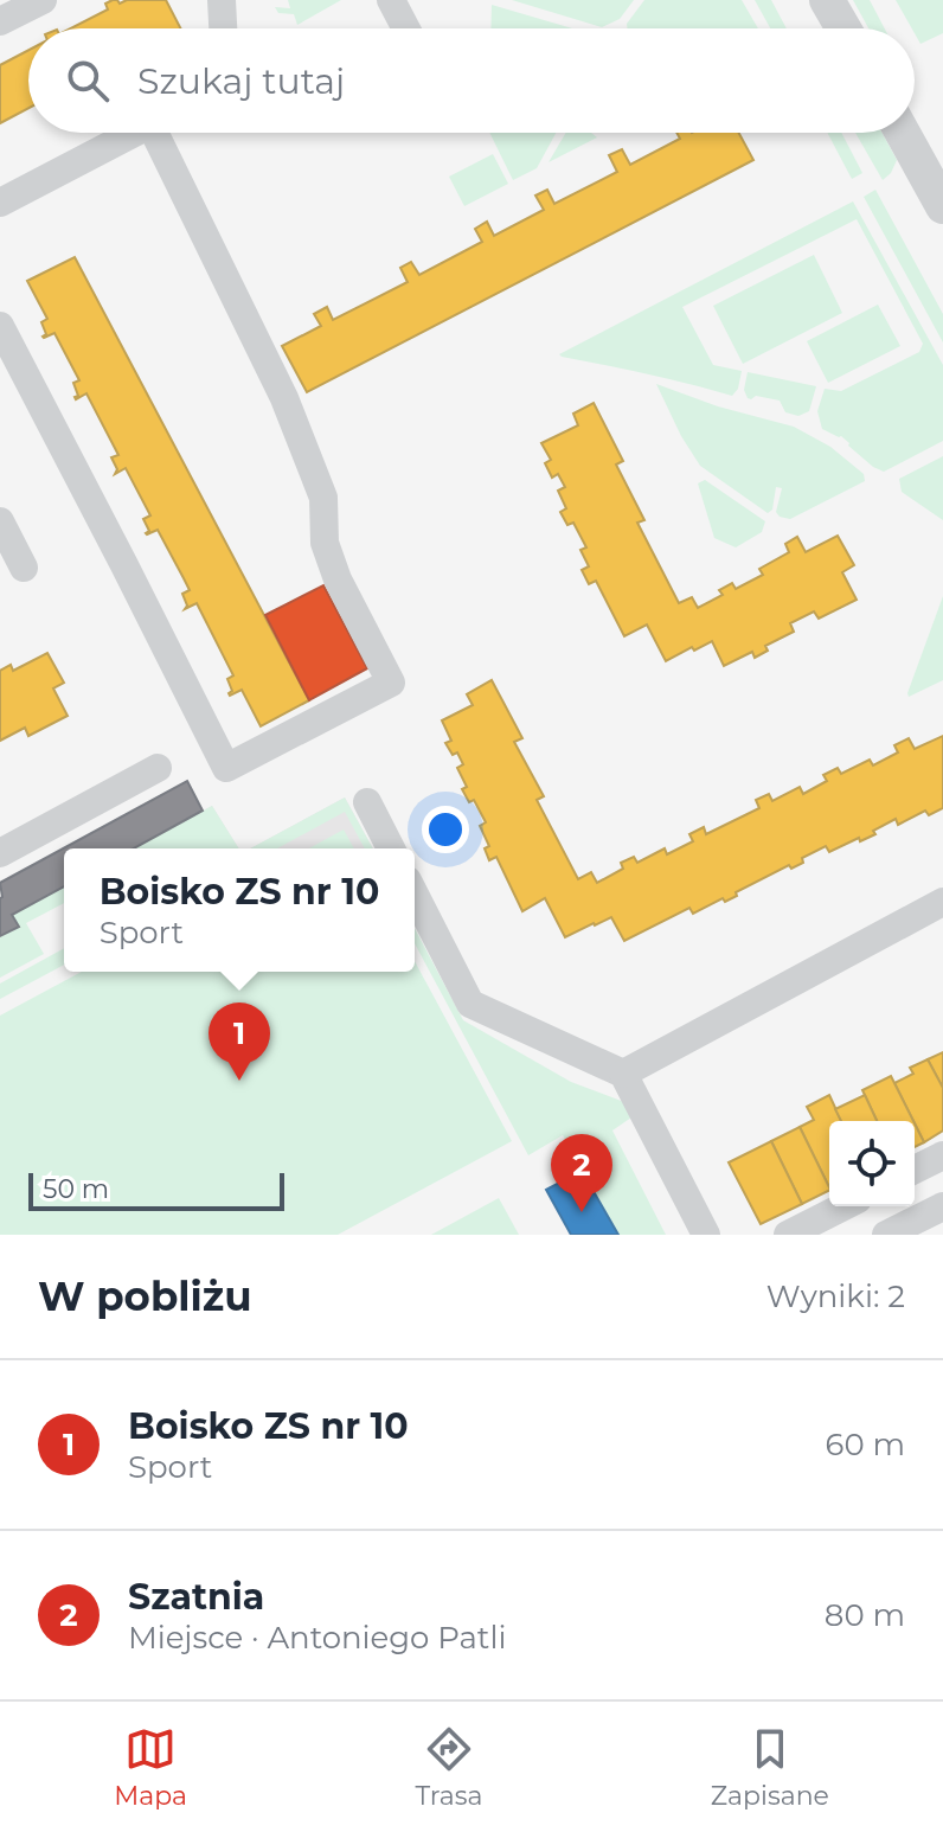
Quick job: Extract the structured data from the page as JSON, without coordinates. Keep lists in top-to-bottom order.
{
  "scale_bar": "50 m",
  "page": {
    "search": "Szukaj tutaj",
    "popup": ["Boisko ZS nr 10", "Sport"],
    "pins": ["1", "2"],
    "scale": "50 m",
    "heading": ["W pobliżu", "Wyniki: 2"],
    "list": [
      {
        "mark": "1",
        "name": "Boisko ZS nr 10",
        "note": "Sport",
        "value": "60 m"
      },
      {
        "mark": "2",
        "name": "Szatnia",
        "note": "Miejsce · Antoniego Patli",
        "value": "80 m"
      }
    ],
    "nav": ["Mapa", "Trasa", "Zapisane"]
  }
}
